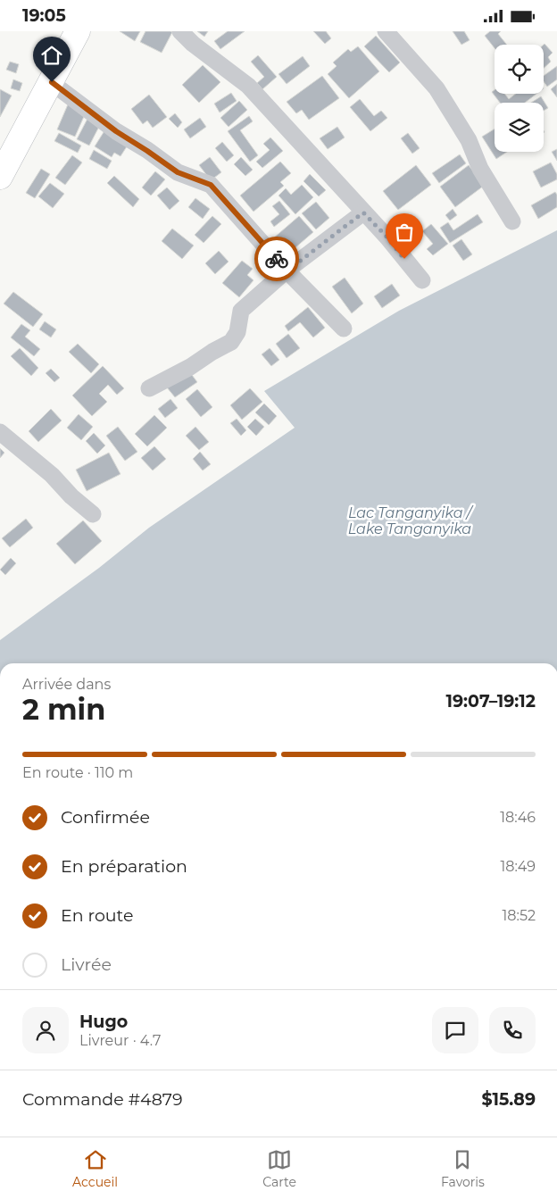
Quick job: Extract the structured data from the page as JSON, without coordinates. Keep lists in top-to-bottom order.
{
  "water": ["Lac Tanganyika / Lake Tanganyika"],
  "page": {
    "status": "19:05",
    "heading": ["2 min", "Arrivée dans", "19:07–19:12"],
    "panel": [
      "Hugo",
      "Livreur · 4.7",
      "Commande #4879",
      "$15.89"
    ],
    "bar": "En route · 110 m",
    "list": [
      ["Confirmée", "18:46"],
      ["En préparation", "18:49"],
      ["En route", "18:52"],
      "Livrée"
    ],
    "tabs": ["Accueil", "Carte", "Favoris"]
  }
}
